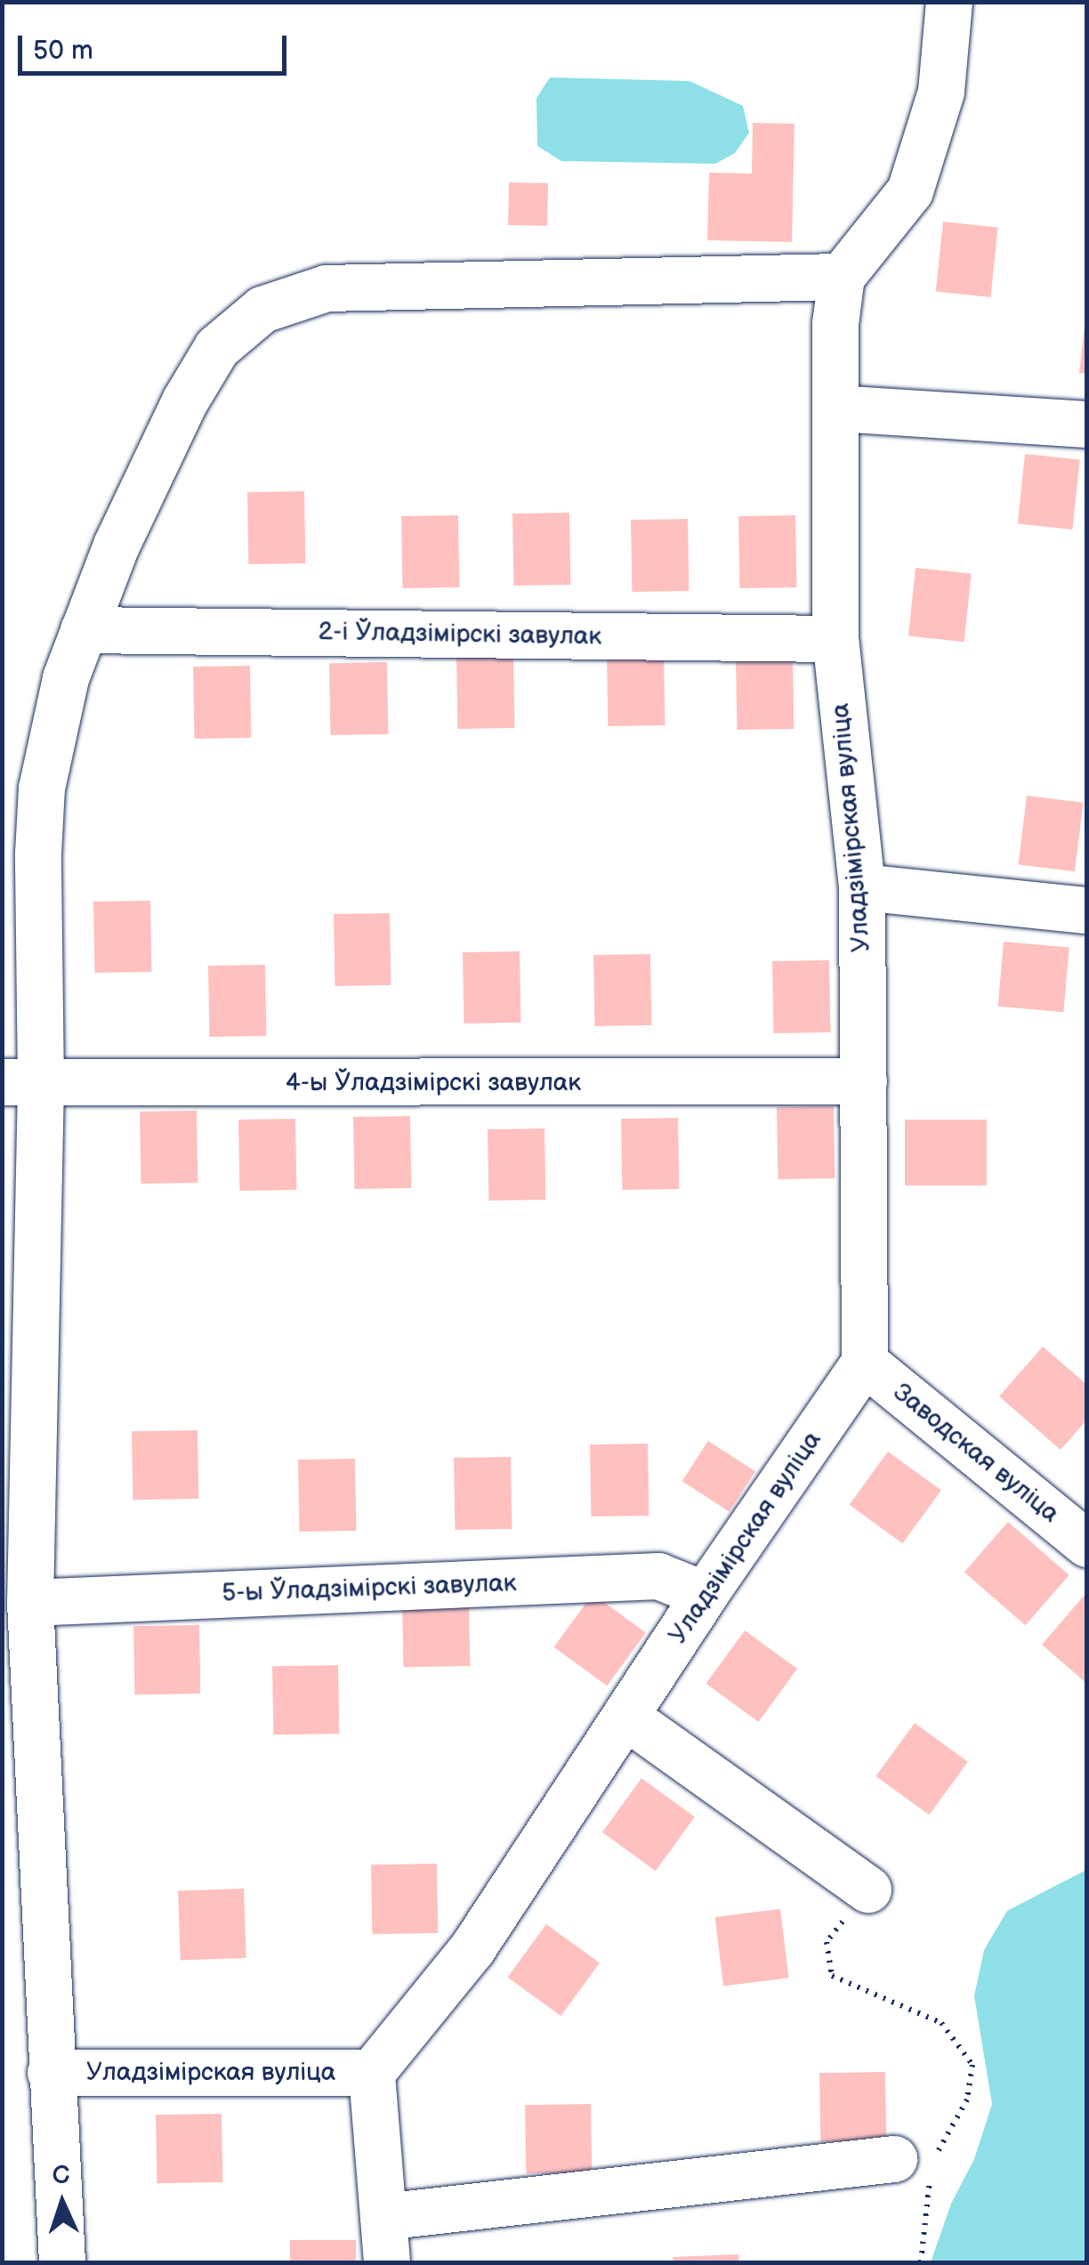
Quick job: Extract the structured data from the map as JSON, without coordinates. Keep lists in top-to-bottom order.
{
  "streets": {
    "street": [
      "2-і Ўладзімірскі завулак",
      "Уладзімірская вуліца",
      "4-ы Ўладзімірскі завулак",
      "Заводская вуліца",
      "5-ы Ўладзімірскі завулак"
    ]
  },
  "crossings": [
    ["2-і Ўладзімірскі завулак", "Уладзімірская вуліца"],
    ["Уладзімірская вуліца", "4-ы Ўладзімірскі завулак"],
    ["Уладзімірская вуліца", "Заводская вуліца"],
    ["Уладзімірская вуліца", "5-ы Ўладзімірскі завулак"]
  ],
  "scale_bar": "50 m",
  "north": "top"
}
